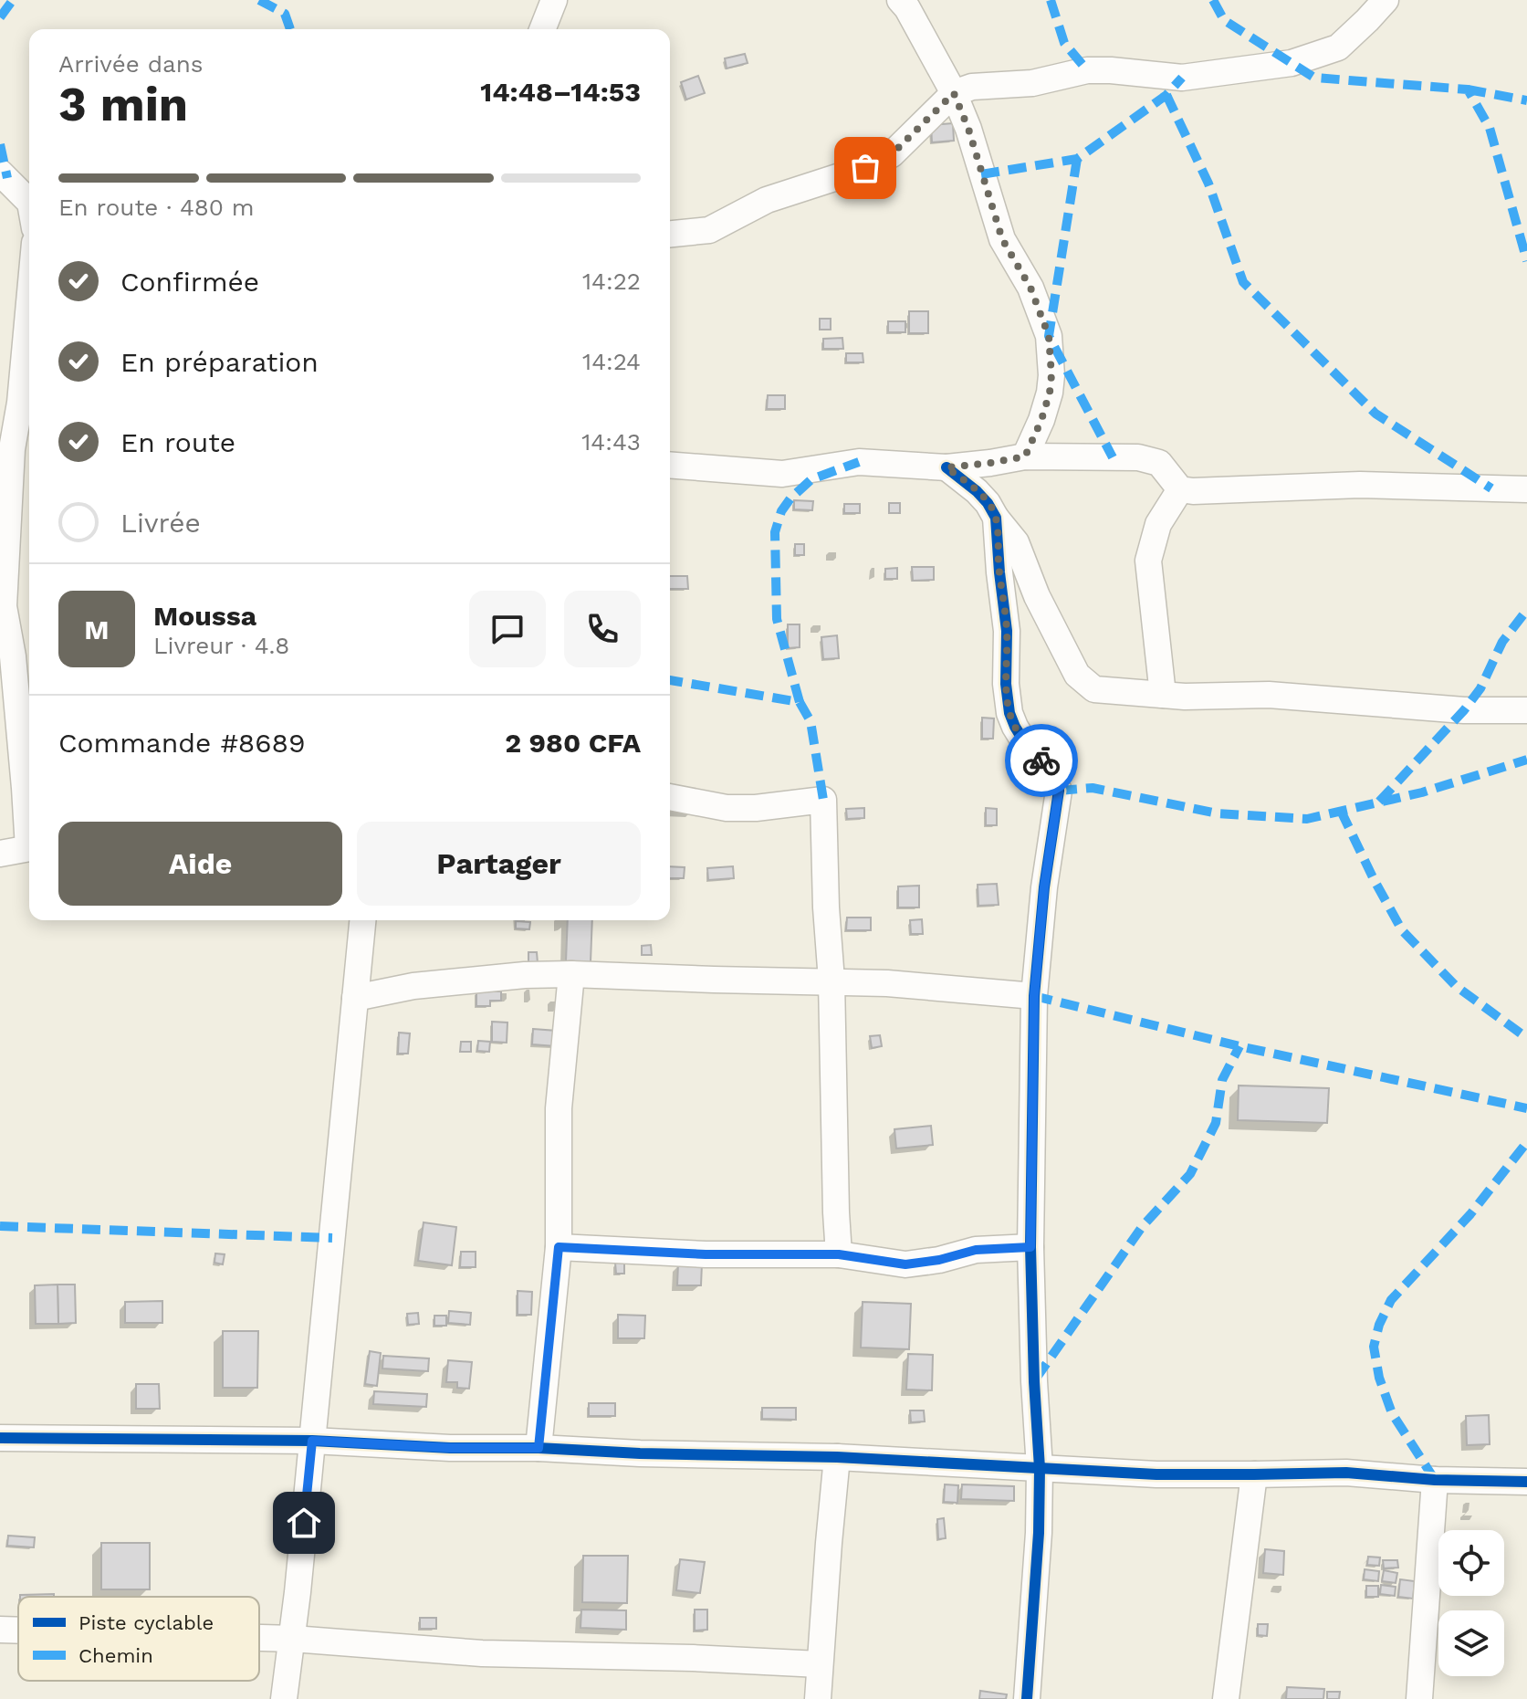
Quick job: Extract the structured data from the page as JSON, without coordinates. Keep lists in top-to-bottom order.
{
  "legend": ["Piste cyclable", "Chemin"],
  "page": {
    "heading": ["3 min", "Arrivée dans", "14:48–14:53"],
    "panel": [
      "Moussa",
      "Livreur · 4.8",
      "Commande #8689",
      "2 980 CFA"
    ],
    "bar": "En route · 480 m",
    "list": [
      ["Confirmée", "14:22"],
      ["En préparation", "14:24"],
      ["En route", "14:43"],
      "Livrée"
    ],
    "round": "M",
    "buttons": ["Aide", "Partager"]
  }
}
